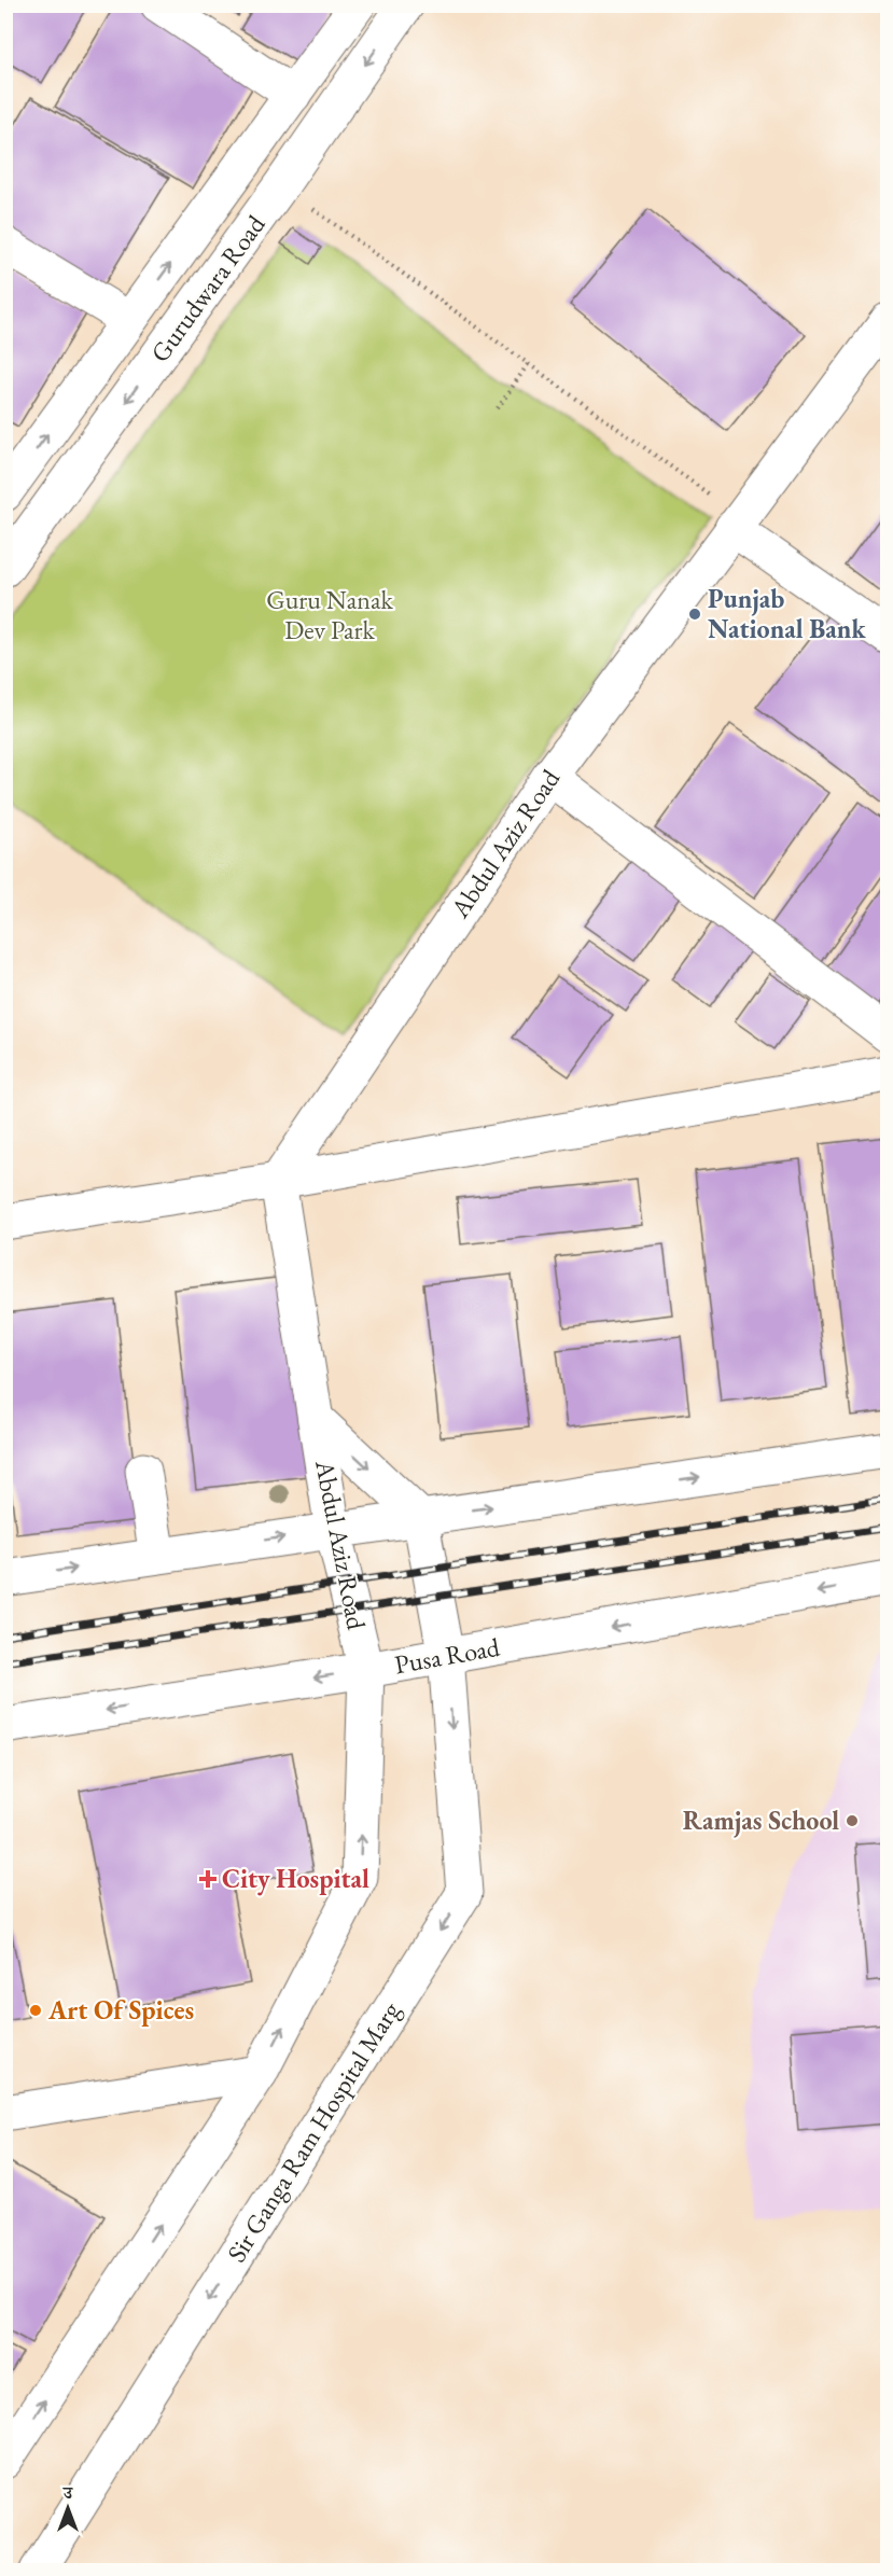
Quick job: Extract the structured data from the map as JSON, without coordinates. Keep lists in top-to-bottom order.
{
  "streets": {
    "street": [
      "Gurudwara Road",
      "Abdul Aziz Road",
      "Pusa Road",
      "Sir Ganga Ram Hospital Marg"
    ]
  },
  "crossings": [
    ["Abdul Aziz Road", "Pusa Road"],
    ["Pusa Road", "Sir Ganga Ram Hospital Marg"]
  ],
  "parks": ["Guru Nanak Dev Park"],
  "places": {
    "other": ["Punjab National Bank", "Ramjas School", "Art Of Spices"],
    "health": ["City Hospital"]
  },
  "north": "top"
}
